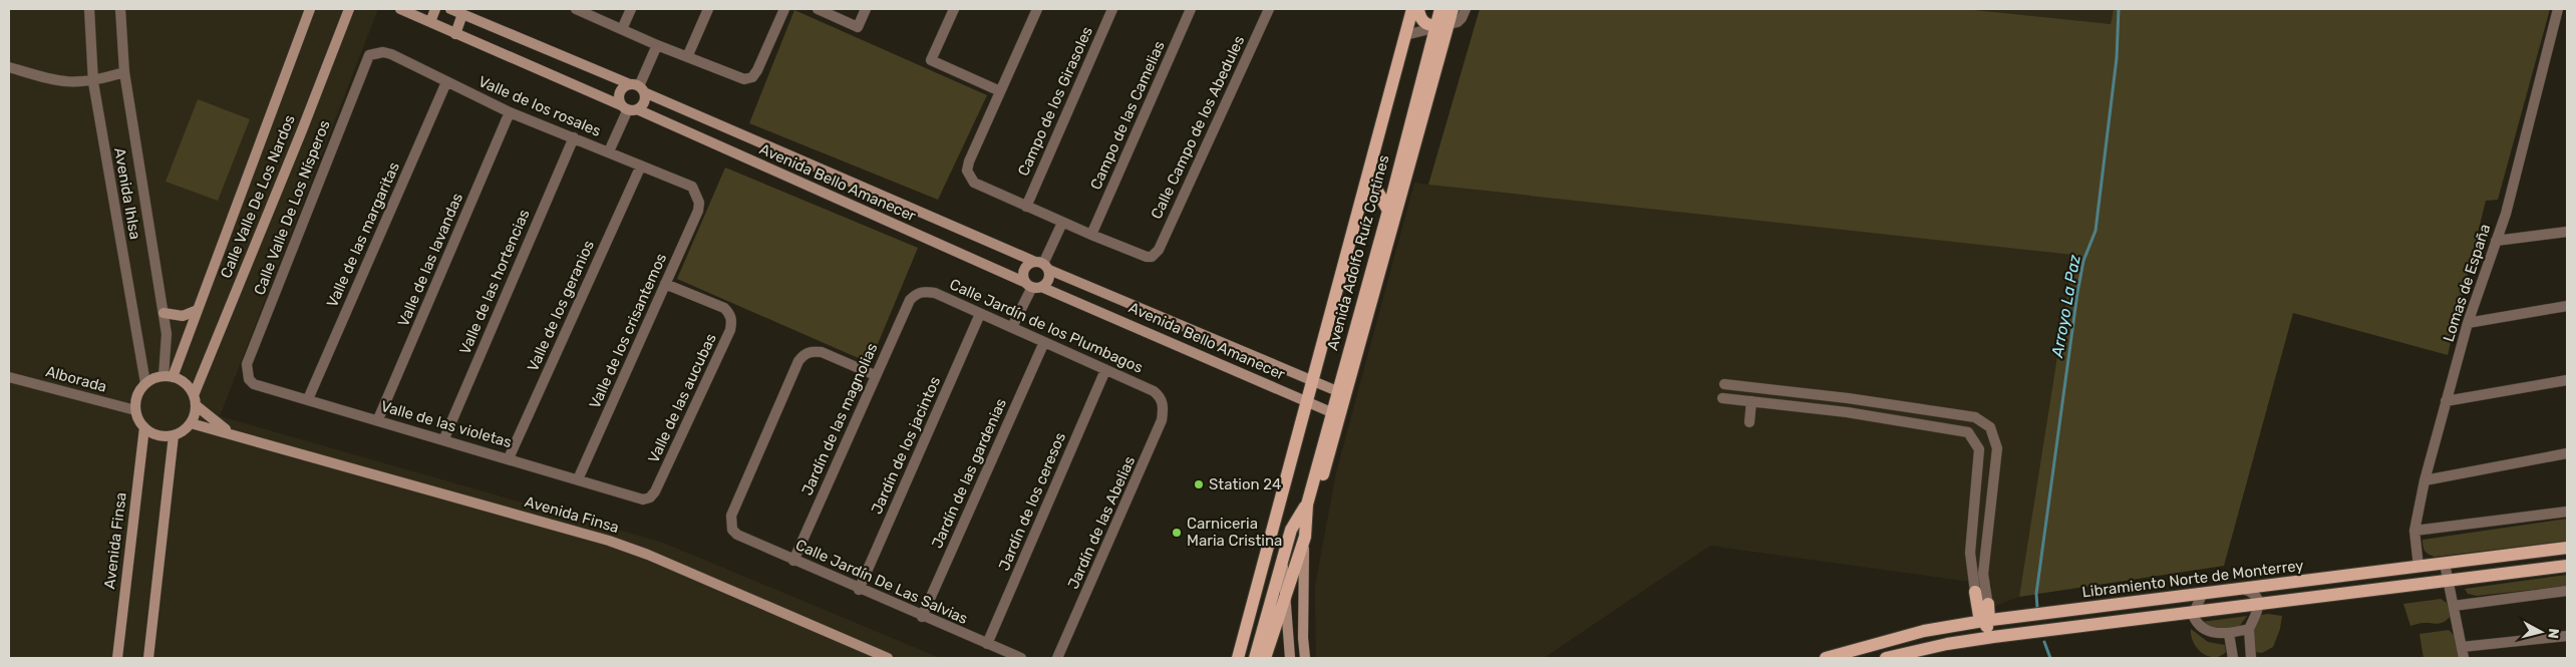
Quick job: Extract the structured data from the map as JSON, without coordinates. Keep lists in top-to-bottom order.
{
  "streets": {
    "main road": ["Avenida Adolfo Ruíz Cortines", "Libramiento Norte de Monterrey"],
    "street": [
      "Campo de los Girasoles",
      "Valle de los rosales",
      "Campo de las Camelias",
      "Calle Campo de los Abedules",
      "Avenida Bello Amanecer",
      "Avenida Ihlsa",
      "Calle Valle De Los Nardos",
      "Calle Valle De Los Nísperos",
      "Valle de las margaritas",
      "Valle de las lavandas",
      "Valle de las hortencias",
      "Lomas de España",
      "Valle de los geranios",
      "Calle Jardín de los Plumbagos",
      "Valle de los crisantemos",
      "Alborada",
      "Valle de las aucubas",
      "Jardín de las magnolias",
      "Valle de las violetas",
      "Jardín de los jacintos",
      "Jardín de las gardenias",
      "Jardín de los ceresos",
      "Avenida Finsa",
      "Jardín de las Abelias",
      "Calle Jardín De Las Salvias"
    ]
  },
  "crossings": [
    ["Valle de los rosales", "Calle Valle De Los Nísperos"],
    ["Valle de los rosales", "Valle de las margaritas"],
    ["Valle de los rosales", "Valle de las lavandas"],
    ["Valle de los rosales", "Valle de las hortencias"],
    ["Valle de los rosales", "Valle de los geranios"],
    ["Valle de los rosales", "Valle de los crisantemos"],
    ["Campo de las Camelias", "Calle Campo de los Abedules"],
    ["Avenida Bello Amanecer", "Avenida Adolfo Ruíz Cortines"],
    ["Avenida Ihlsa", "Calle Valle De Los Nardos"],
    ["Avenida Ihlsa", "Alborada"],
    ["Avenida Ihlsa", "Avenida Finsa"],
    ["Calle Valle De Los Nardos", "Alborada"],
    ["Calle Valle De Los Nardos", "Avenida Finsa"],
    ["Calle Valle De Los Nísperos", "Valle de las violetas"],
    ["Valle de las margaritas", "Valle de las violetas"],
    ["Valle de las lavandas", "Valle de las violetas"],
    ["Valle de las hortencias", "Valle de las violetas"],
    ["Lomas de España", "Libramiento Norte de Monterrey"],
    ["Valle de los geranios", "Valle de las violetas"],
    ["Calle Jardín de los Plumbagos", "Jardín de las magnolias"],
    ["Calle Jardín de los Plumbagos", "Jardín de los jacintos"],
    ["Calle Jardín de los Plumbagos", "Jardín de las gardenias"],
    ["Calle Jardín de los Plumbagos", "Jardín de los ceresos"],
    ["Calle Jardín de los Plumbagos", "Jardín de las Abelias"],
    ["Valle de los crisantemos", "Valle de las aucubas"],
    ["Valle de los crisantemos", "Valle de las violetas"],
    ["Alborada", "Avenida Finsa"],
    ["Valle de las aucubas", "Valle de las violetas"],
    ["Jardín de las magnolias", "Calle Jardín De Las Salvias"],
    ["Jardín de los jacintos", "Calle Jardín De Las Salvias"],
    ["Jardín de las gardenias", "Calle Jardín De Las Salvias"],
    ["Jardín de los ceresos", "Calle Jardín De Las Salvias"]
  ],
  "water": ["Arroyo La Paz"],
  "places": ["Station 24", "Carniceria Maria Cristina"],
  "north": "right"
}
